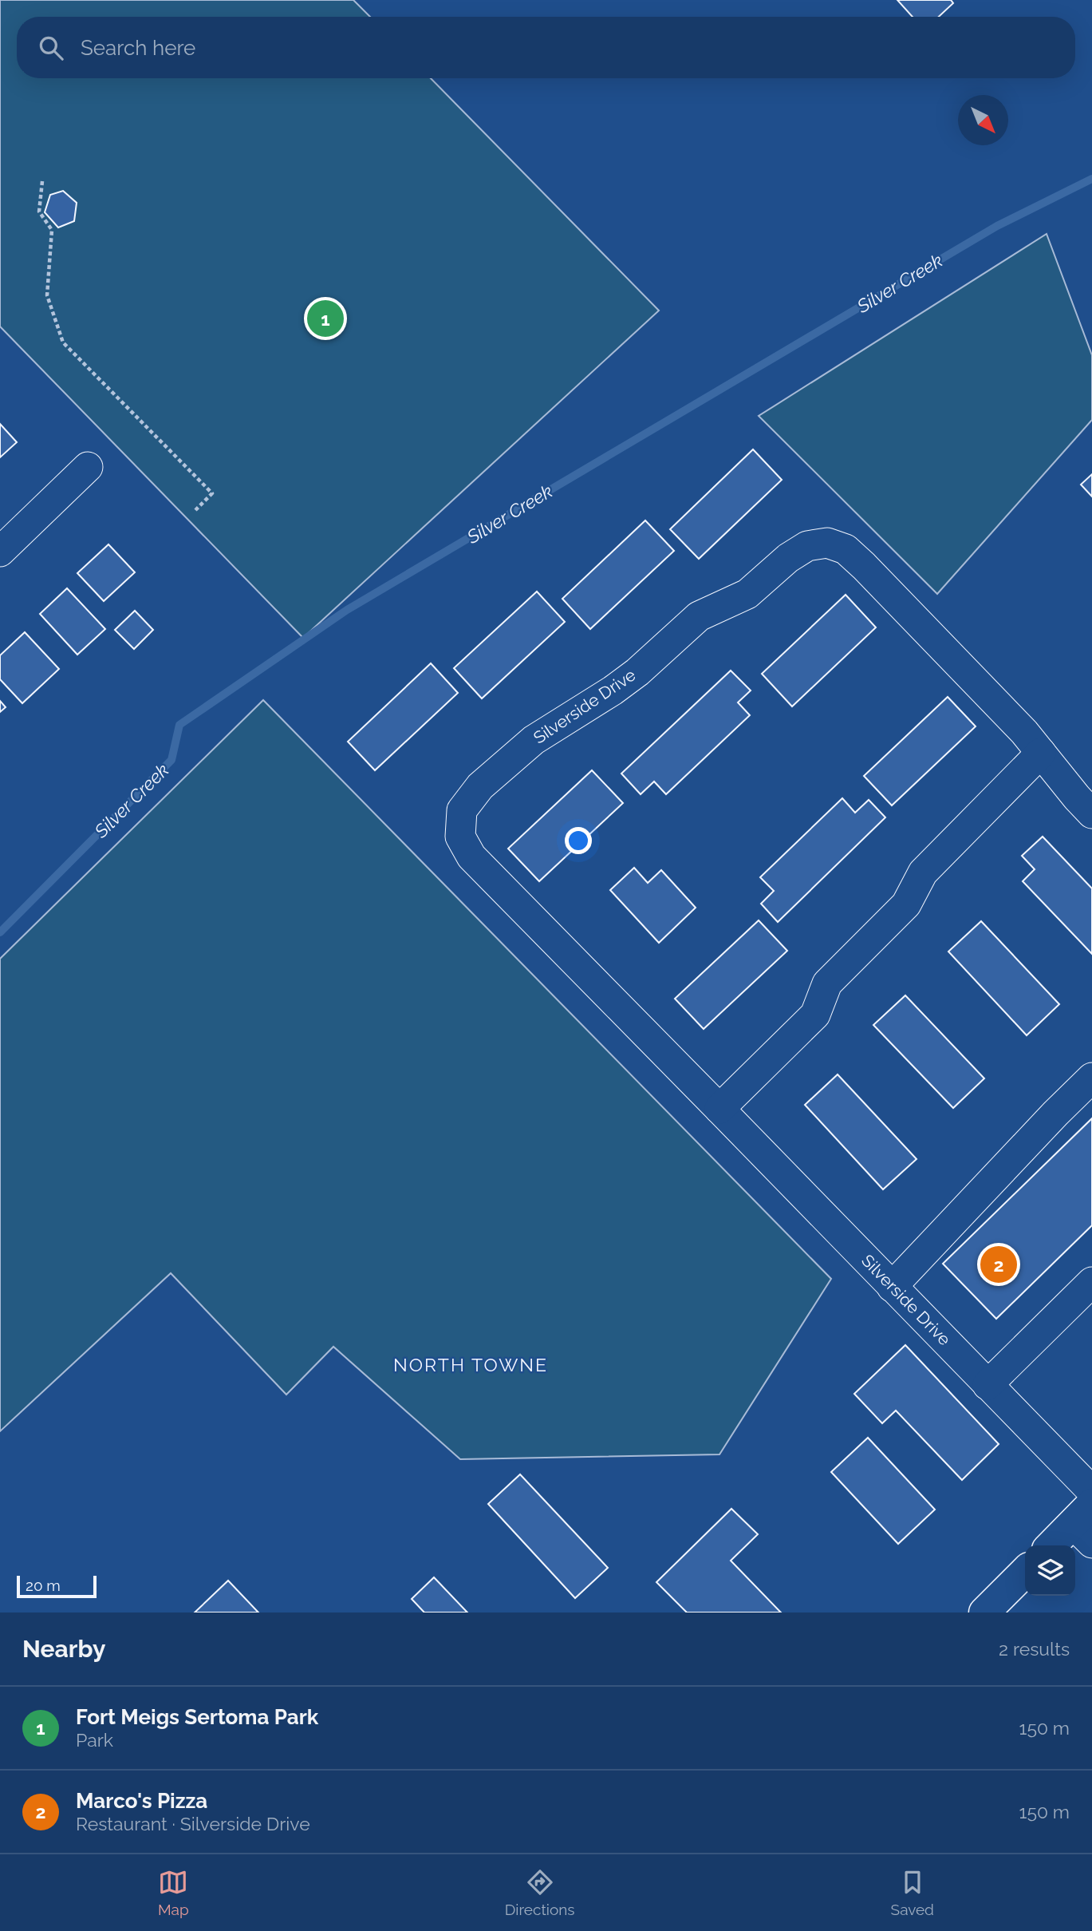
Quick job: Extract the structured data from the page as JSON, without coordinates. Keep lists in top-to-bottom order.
{
  "streets": {
    "street": ["Silverside Drive"]
  },
  "districts": ["NORTH TOWNE"],
  "water": ["Silver Creek"],
  "scale_bar": "20 m",
  "north": "bottom right",
  "page": {
    "search": "Search here",
    "pins": ["1", "2"],
    "scale": "20 m",
    "heading": ["Nearby", "2 results"],
    "list": [
      {
        "mark": "1",
        "name": "Fort Meigs Sertoma Park",
        "note": "Park",
        "value": "150 m"
      },
      {
        "mark": "2",
        "name": "Marco's Pizza",
        "note": "Restaurant · Silverside Drive",
        "value": "150 m"
      }
    ],
    "nav": ["Map", "Directions", "Saved"]
  }
}
